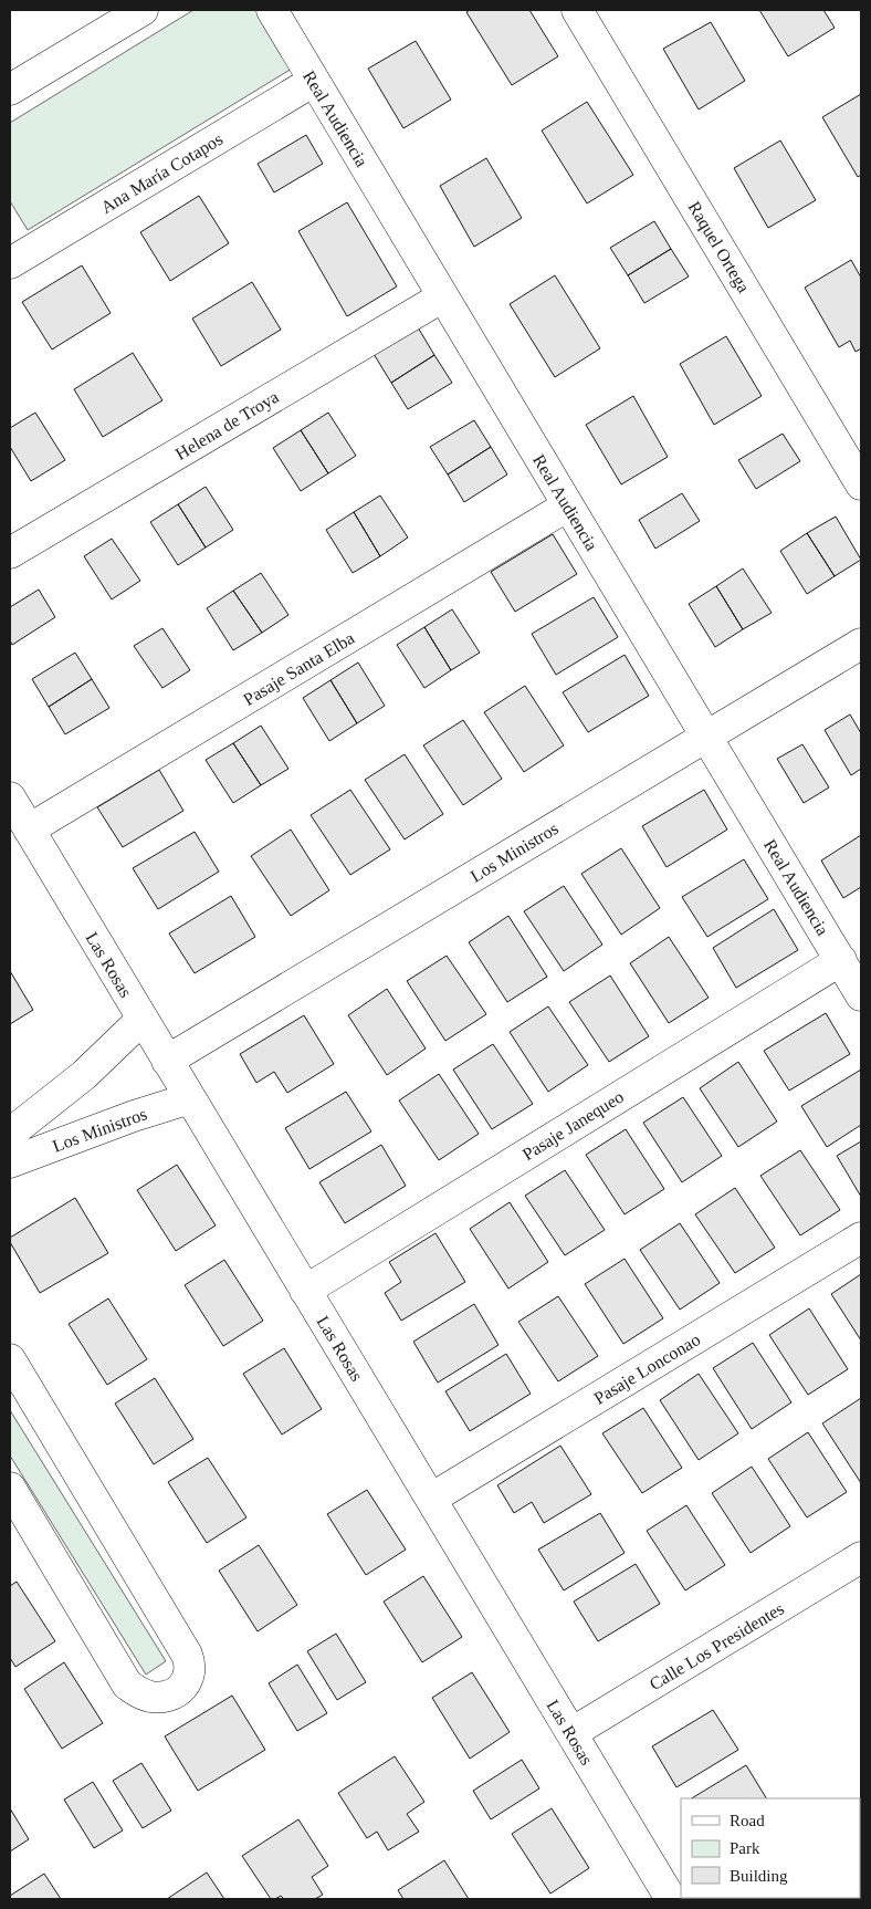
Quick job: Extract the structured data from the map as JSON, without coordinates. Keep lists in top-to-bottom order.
{
  "streets": {
    "street": [
      "Real Audiencia",
      "Ana María Cotapos",
      "Raquel Ortega",
      "Helena de Troya",
      "Pasaje Santa Elba",
      "Los Ministros",
      "Las Rosas",
      "Pasaje Janequeo",
      "Pasaje Lonconao",
      "Calle Los Presidentes"
    ]
  },
  "crossings": [
    ["Real Audiencia", "Ana María Cotapos"],
    ["Real Audiencia", "Helena de Troya"],
    ["Real Audiencia", "Pasaje Santa Elba"],
    ["Real Audiencia", "Los Ministros"],
    ["Real Audiencia", "Pasaje Janequeo"],
    ["Pasaje Santa Elba", "Las Rosas"],
    ["Los Ministros", "Las Rosas"],
    ["Las Rosas", "Pasaje Janequeo"],
    ["Las Rosas", "Pasaje Lonconao"],
    ["Las Rosas", "Calle Los Presidentes"]
  ],
  "legend": ["Road", "Park", "Building"]
}
